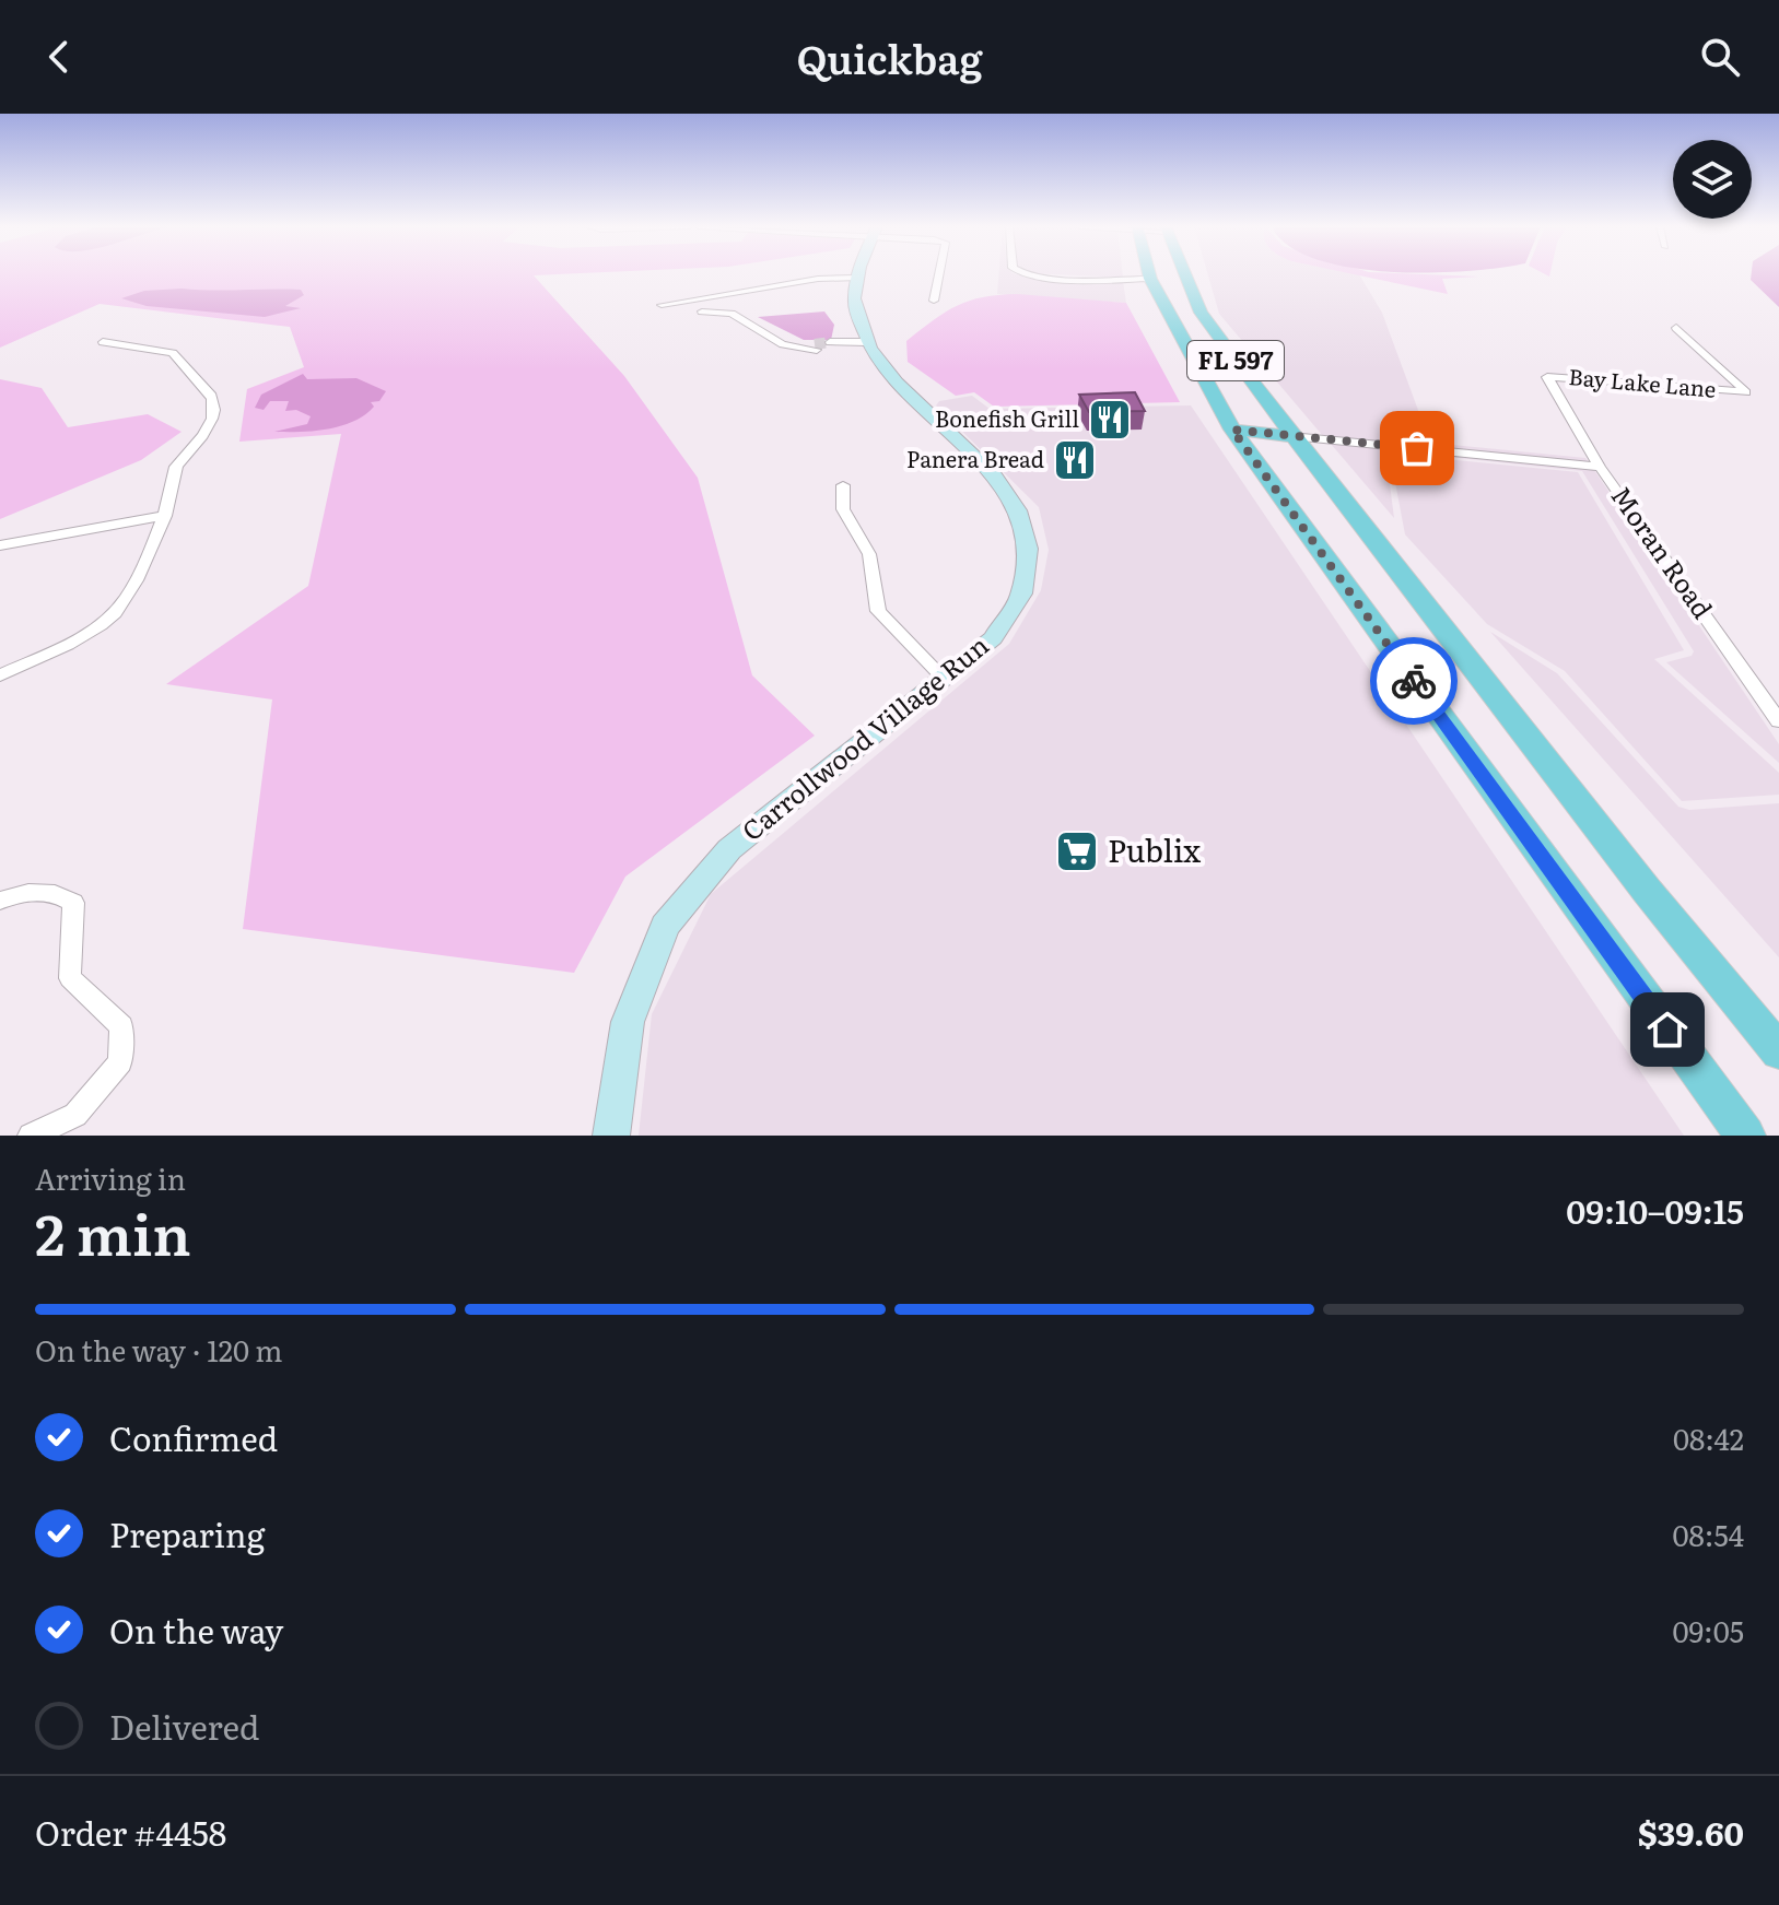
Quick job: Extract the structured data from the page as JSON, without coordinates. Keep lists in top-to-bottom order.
{
  "streets": {
    "main road": ["FL 597"],
    "street": ["Bay Lake Lane", "Moran Road", "Carrollwood Village Run"]
  },
  "crossings": [
    ["FL 597", "Moran Road"],
    ["Bay Lake Lane", "Moran Road"]
  ],
  "places": {
    "restaurant": ["Bonefish Grill", "Panera Bread"],
    "supermarket": ["Publix"]
  },
  "page": {
    "header": "Quickbag",
    "heading": ["2 min", "Arriving in", "09:10–09:15"],
    "panel": ["Order #4458", "$39.60"],
    "bar": "On the way · 120 m",
    "list": [
      ["Confirmed", "08:42"],
      ["Preparing", "08:54"],
      ["On the way", "09:05"],
      "Delivered"
    ]
  }
}
